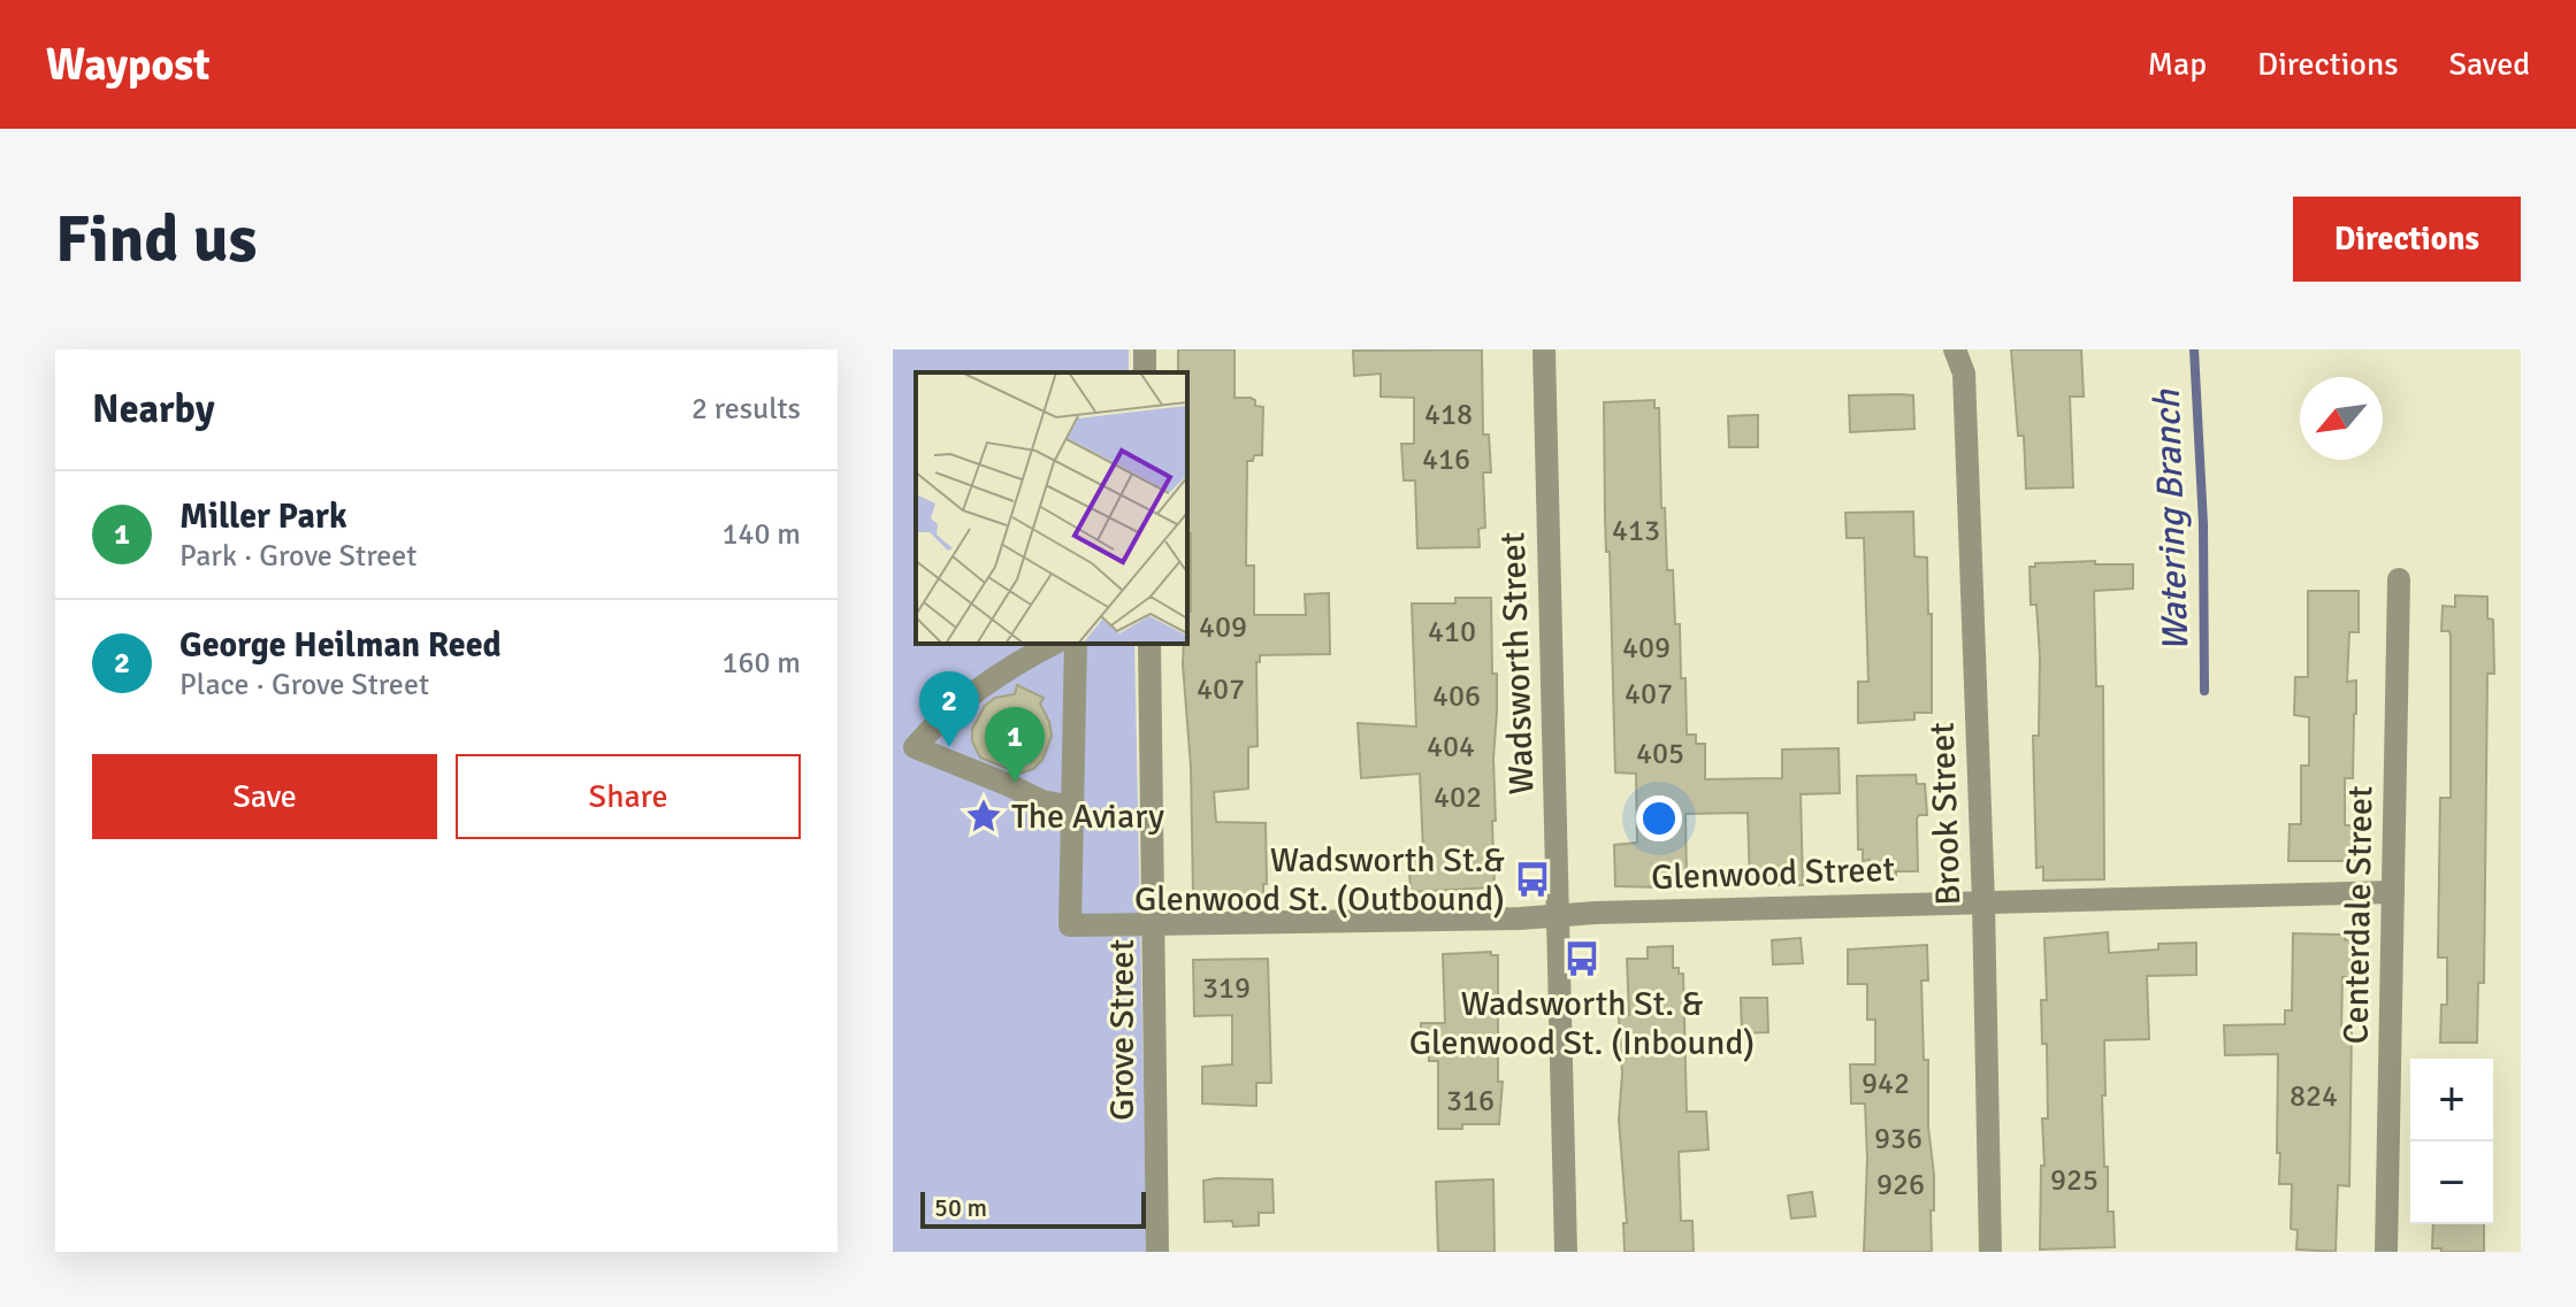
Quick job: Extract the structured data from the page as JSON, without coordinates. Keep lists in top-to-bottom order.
{
  "streets": {
    "street": [
      "Wadsworth Street",
      "Brook Street",
      "Glenwood Street",
      "Centerdale Street",
      "Grove Street"
    ]
  },
  "crossings": [
    ["Wadsworth Street", "Glenwood Street"],
    ["Brook Street", "Glenwood Street"],
    ["Glenwood Street", "Centerdale Street"],
    ["Glenwood Street", "Grove Street"]
  ],
  "water": ["Watering Branch"],
  "places": {
    "place": ["The Aviary"],
    "bus stop": ["Wadsworth St.& Glenwood St. (Outbound)", "Wadsworth St. & Glenwood St. (Inbound)"]
  },
  "house_numbers": [
    "418",
    "416",
    "413",
    "409",
    "410",
    "409",
    "407",
    "407",
    "406",
    "404",
    "405",
    "402",
    "319",
    "942",
    "824",
    "316",
    "936",
    "925",
    "926"
  ],
  "scale_bar": "50 m",
  "north": "bottom left",
  "page": {
    "header": "Waypost",
    "nav": ["Map", "Directions", "Saved"],
    "buttons": [
      "Directions",
      ["Save", "Share"]
    ],
    "title": "Find us",
    "heading": ["Nearby", "2 results"],
    "list": [
      {
        "mark": "1",
        "name": "Miller Park",
        "note": "Park · Grove Street",
        "value": "140 m"
      },
      {
        "mark": "2",
        "name": "George Heilman Reed",
        "note": "Place · Grove Street",
        "value": "160 m"
      }
    ],
    "pins": ["2", "1"],
    "map_buttons": ["+", "−"],
    "scale": "50 m"
  }
}
